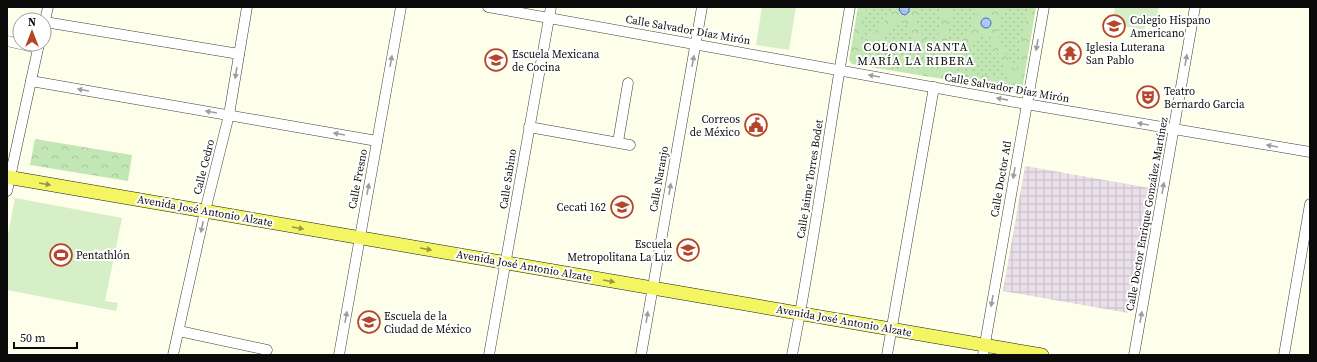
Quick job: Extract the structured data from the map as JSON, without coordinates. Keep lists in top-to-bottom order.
{
  "streets": {
    "main road": ["Avenida José Antonio Alzate"],
    "street": [
      "Calle Salvador Díaz Mirón",
      "Calle Cedro",
      "Calle Fresno",
      "Calle Sabino",
      "Calle Naranjo",
      "Calle Jaime Torres Bodet",
      "Calle Doctor Atl",
      "Calle Doctor Enrique González Martínez"
    ]
  },
  "crossings": [
    ["Calle Salvador Díaz Mirón", "Calle Sabino"],
    ["Calle Salvador Díaz Mirón", "Calle Naranjo"],
    ["Calle Salvador Díaz Mirón", "Calle Jaime Torres Bodet"],
    ["Calle Salvador Díaz Mirón", "Calle Doctor Atl"],
    ["Calle Salvador Díaz Mirón", "Calle Doctor Enrique González Martínez"],
    ["Calle Cedro", "Avenida José Antonio Alzate"],
    ["Calle Fresno", "Avenida José Antonio Alzate"],
    ["Calle Sabino", "Avenida José Antonio Alzate"],
    ["Calle Naranjo", "Avenida José Antonio Alzate"],
    ["Calle Jaime Torres Bodet", "Avenida José Antonio Alzate"],
    ["Calle Doctor Atl", "Avenida José Antonio Alzate"]
  ],
  "one_way": [
    "Calle Salvador Díaz Mirón",
    "Calle Cedro",
    "Calle Fresno",
    "Calle Naranjo",
    "Calle Doctor Atl",
    "Avenida José Antonio Alzate",
    "Calle Doctor Enrique González Martínez"
  ],
  "districts": ["COLONIA SANTA MARÍA LA RIBERA"],
  "places": {
    "school or university": [
      "Colegio Hispano Americano",
      "Escuela Mexicana de Cocina",
      "Cecati 162",
      "Escuela Metropolitana La Luz",
      "Escuela de la Ciudad de México"
    ],
    "temple": ["Iglesia Luterana San Pablo"],
    "theatre": ["Teatro Bernardo Garcia"],
    "public building": ["Correos de México"],
    "sports": ["Pentathlón"]
  },
  "scale_bar": "50 m",
  "north": "top"
}
